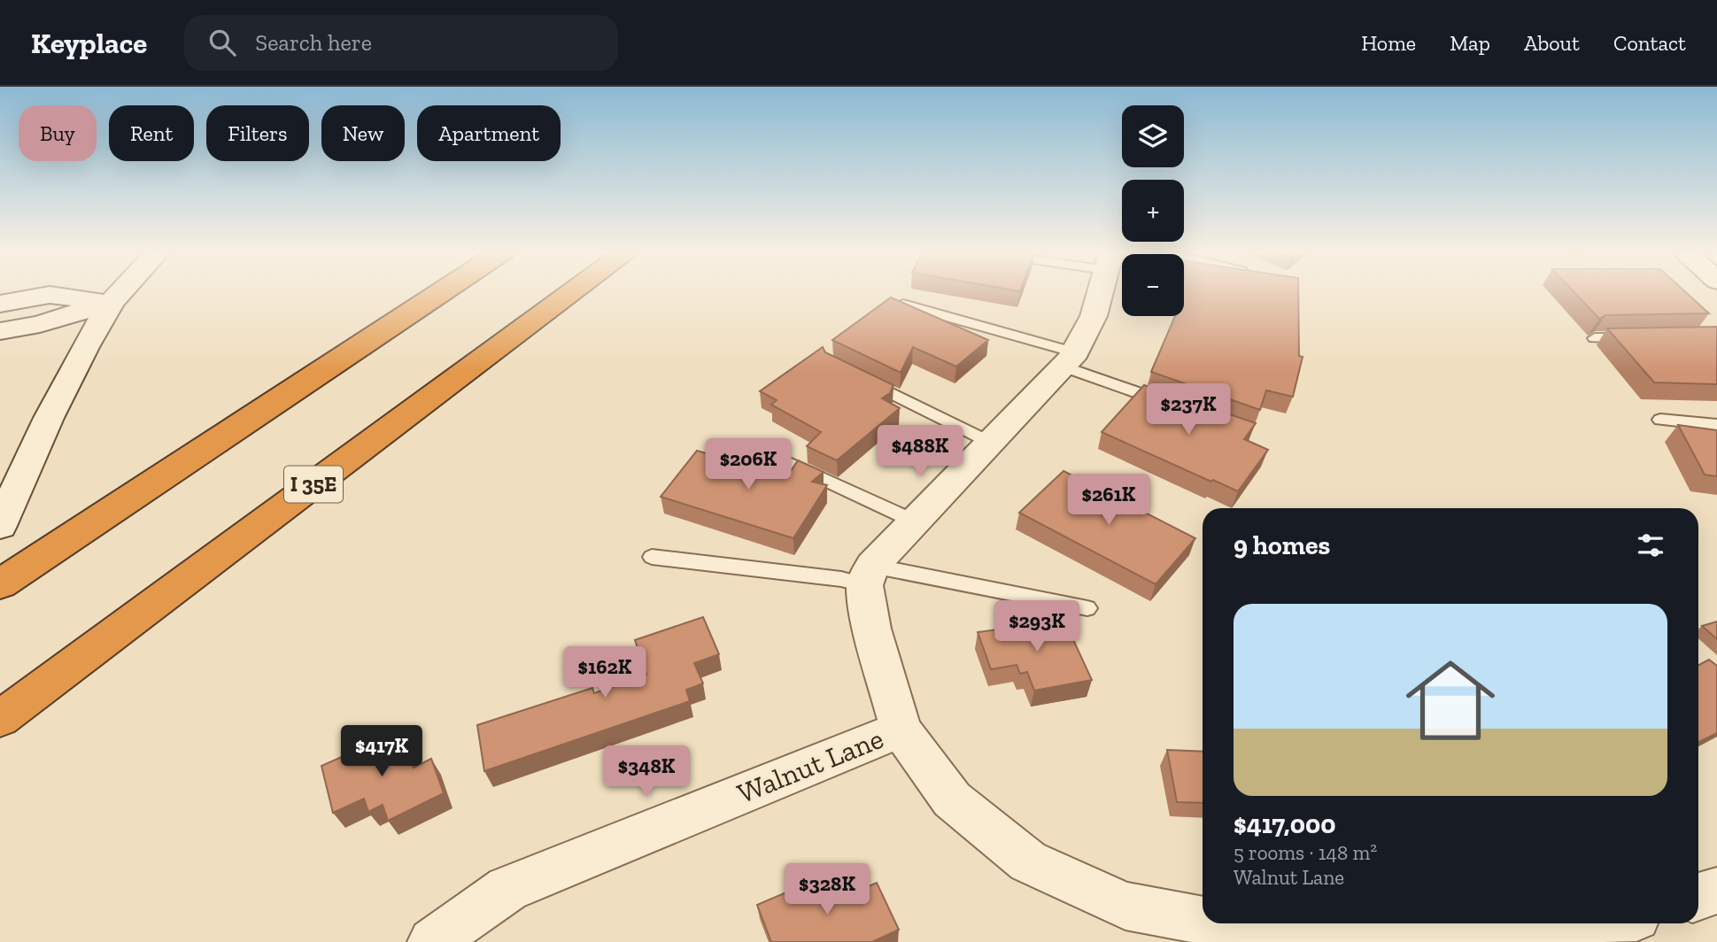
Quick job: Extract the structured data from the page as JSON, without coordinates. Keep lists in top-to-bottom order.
{
  "streets": {
    "highway": ["I 35E"],
    "street": ["Walnut Lane"]
  },
  "page": {
    "header": "Keyplace",
    "search": "Search here",
    "nav": [
      "Home",
      "Map",
      "About",
      "Contact"
    ],
    "map_buttons": ["+", "−"],
    "chip": [
      "Buy",
      "Rent",
      "Filters",
      "New",
      "Apartment"
    ],
    "price": [
      "$237K",
      "$488K",
      "$206K",
      "$261K",
      "$293K",
      "$162K",
      "$417K",
      "$348K",
      "$328K"
    ],
    "heading": "9 homes",
    "list": [
      {
        "name": "$417,000",
        "note": "5 rooms · 148 m² · Walnut Lane"
      }
    ]
  }
}
